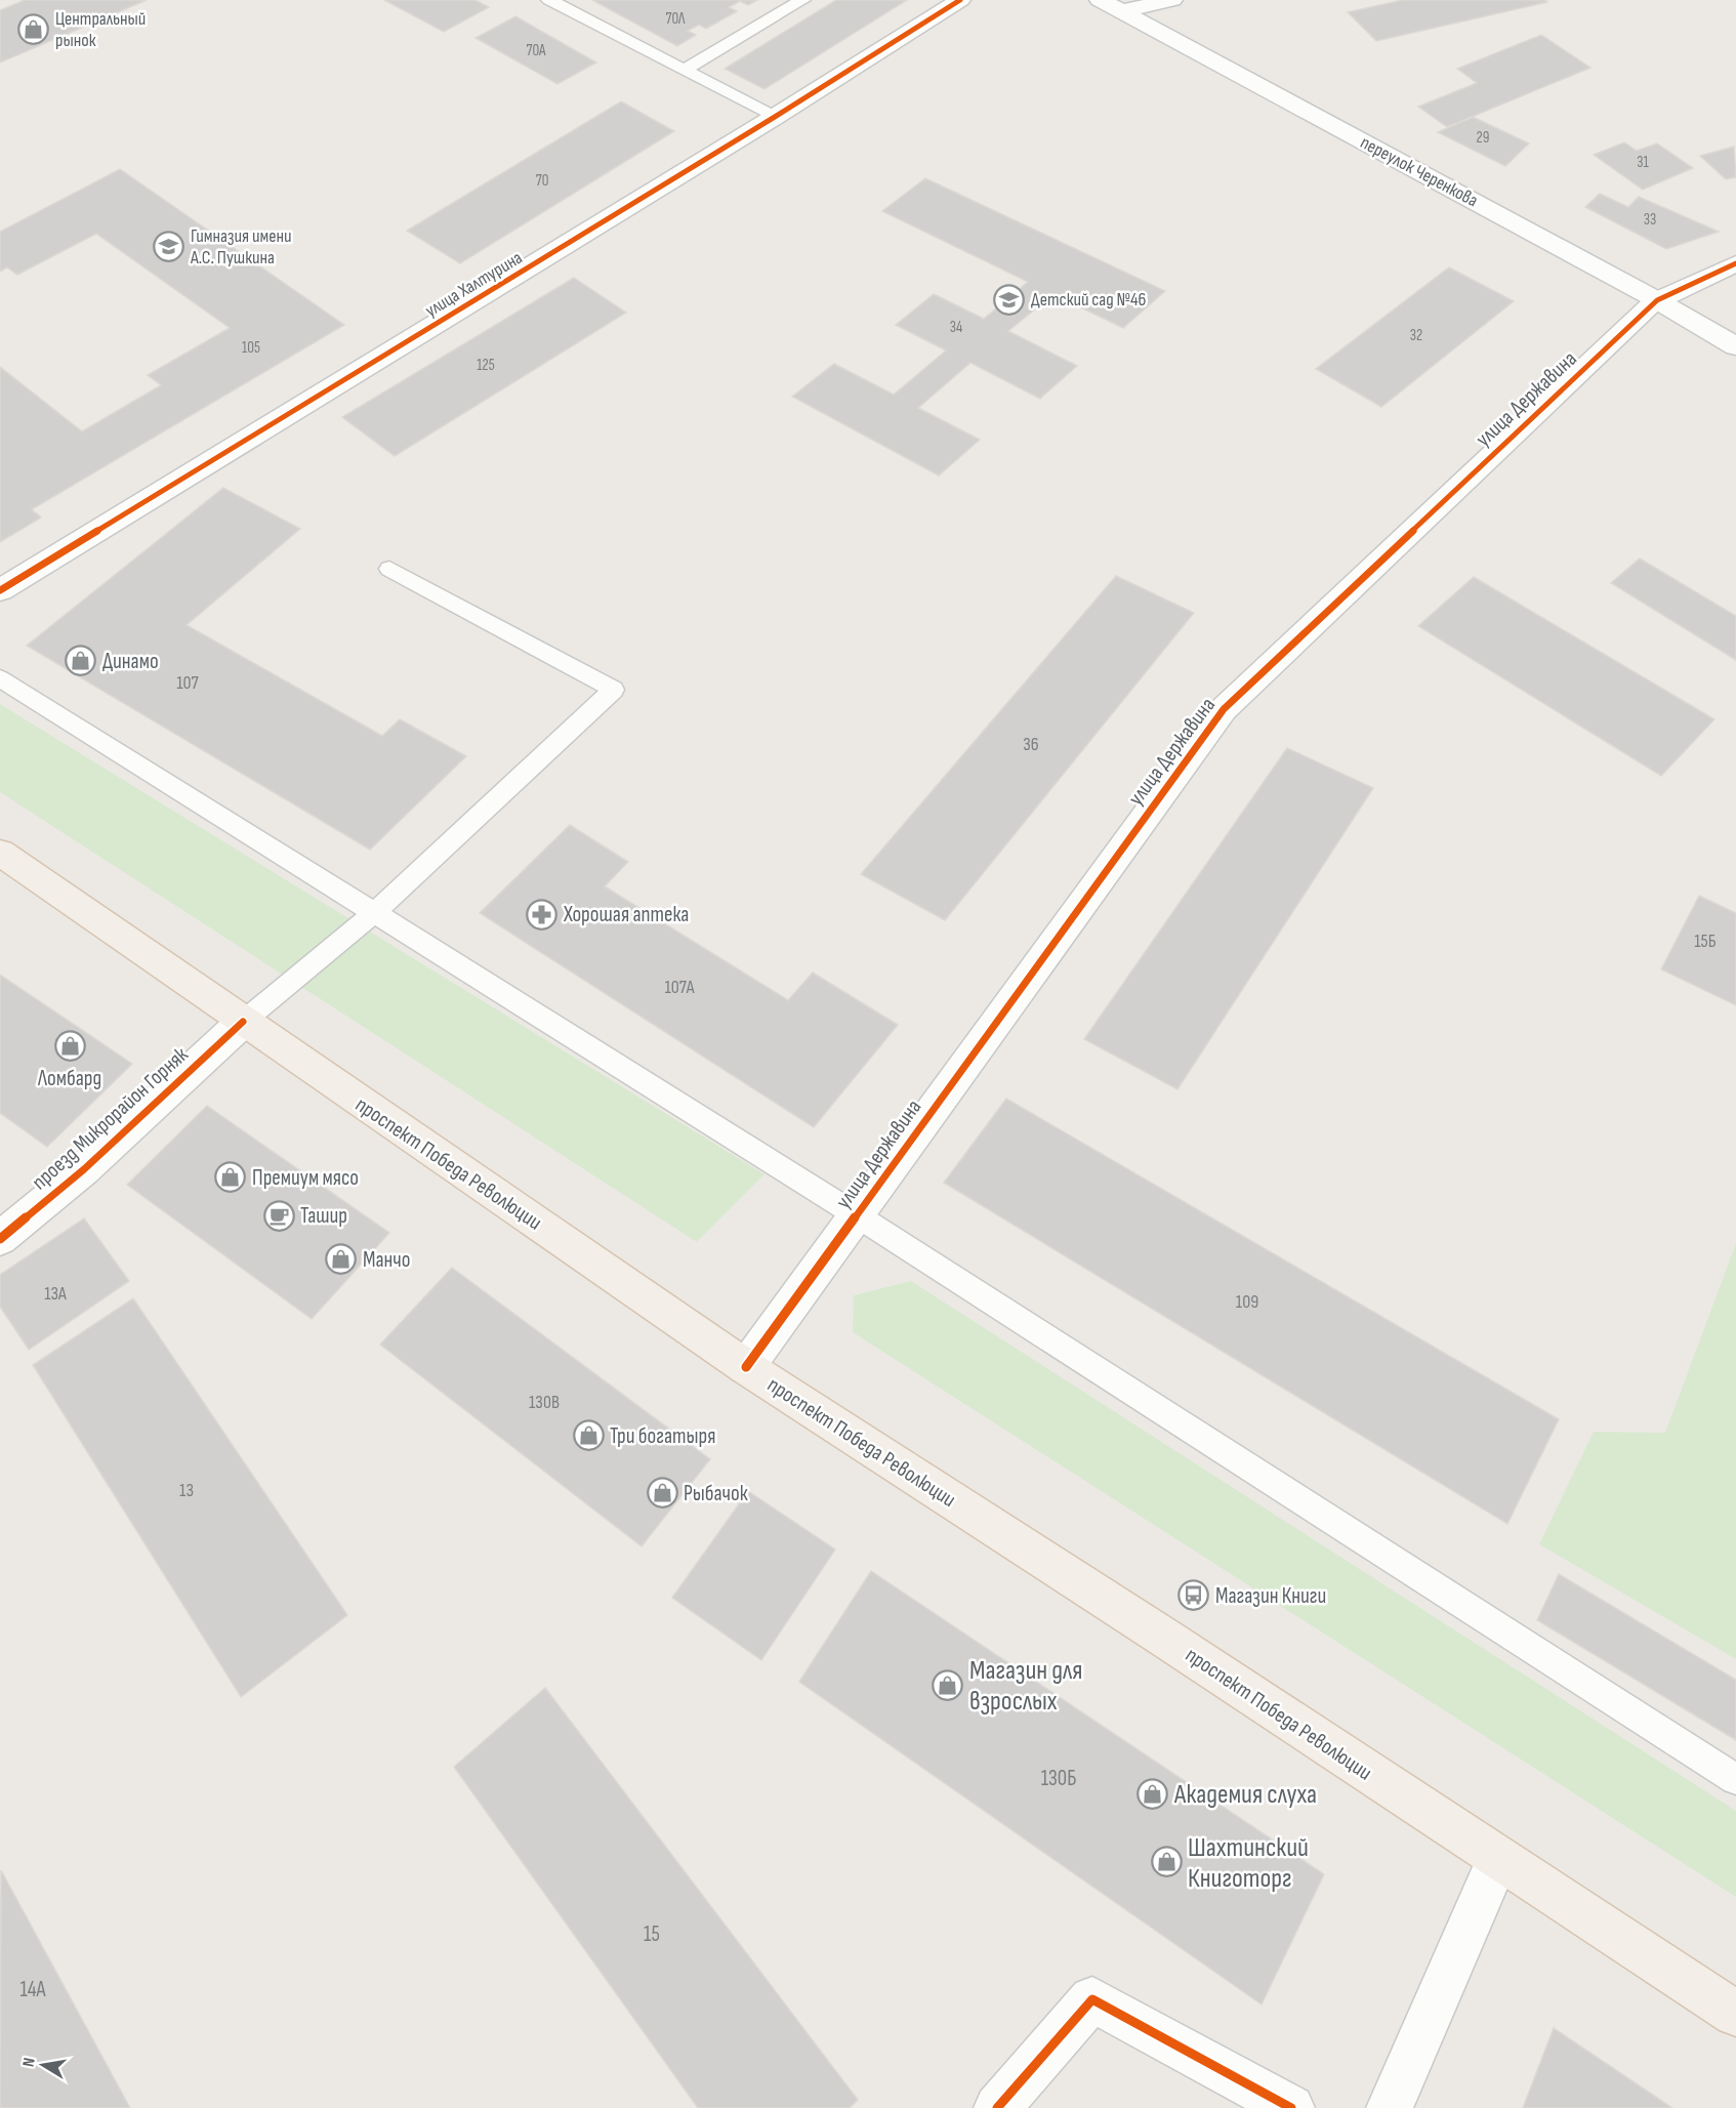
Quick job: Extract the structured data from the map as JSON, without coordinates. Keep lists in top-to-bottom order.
{
  "streets": {
    "main road": ["проспект Победа Революции"],
    "street": [
      "переулок Черенкова",
      "улица Халтурина",
      "улица Державина",
      "проезд Микрорайон Горняк"
    ]
  },
  "crossings": [
    ["переулок Черенкова", "улица Державина"],
    ["улица Державина", "проспект Победа Революции"],
    ["проезд Микрорайон Горняк", "проспект Победа Революции"]
  ],
  "places": {
    "shop": [
      "Центральный рынок",
      "Динамо",
      "Ломбард",
      "Премиум мясо",
      "Манчо",
      "Три богатыря",
      "Рыбачок",
      "Магазин для взрослых",
      "Академия слуха",
      "Шахтинский Книготорг"
    ],
    "school or university": ["Гимназия имени А.С. Пушкина", "Детский сад №46"],
    "pharmacy": ["Хорошая аптека"],
    "cafe": ["Ташир"],
    "bus stop": ["Магазин Книги"]
  },
  "house_numbers": [
    "70Л",
    "70А",
    "29",
    "31",
    "70",
    "33",
    "34",
    "32",
    "105",
    "125",
    "107",
    "36",
    "15Б",
    "107А",
    "13А",
    "109",
    "130В",
    "13",
    "130Б",
    "15",
    "14А"
  ],
  "north": "left"
}
